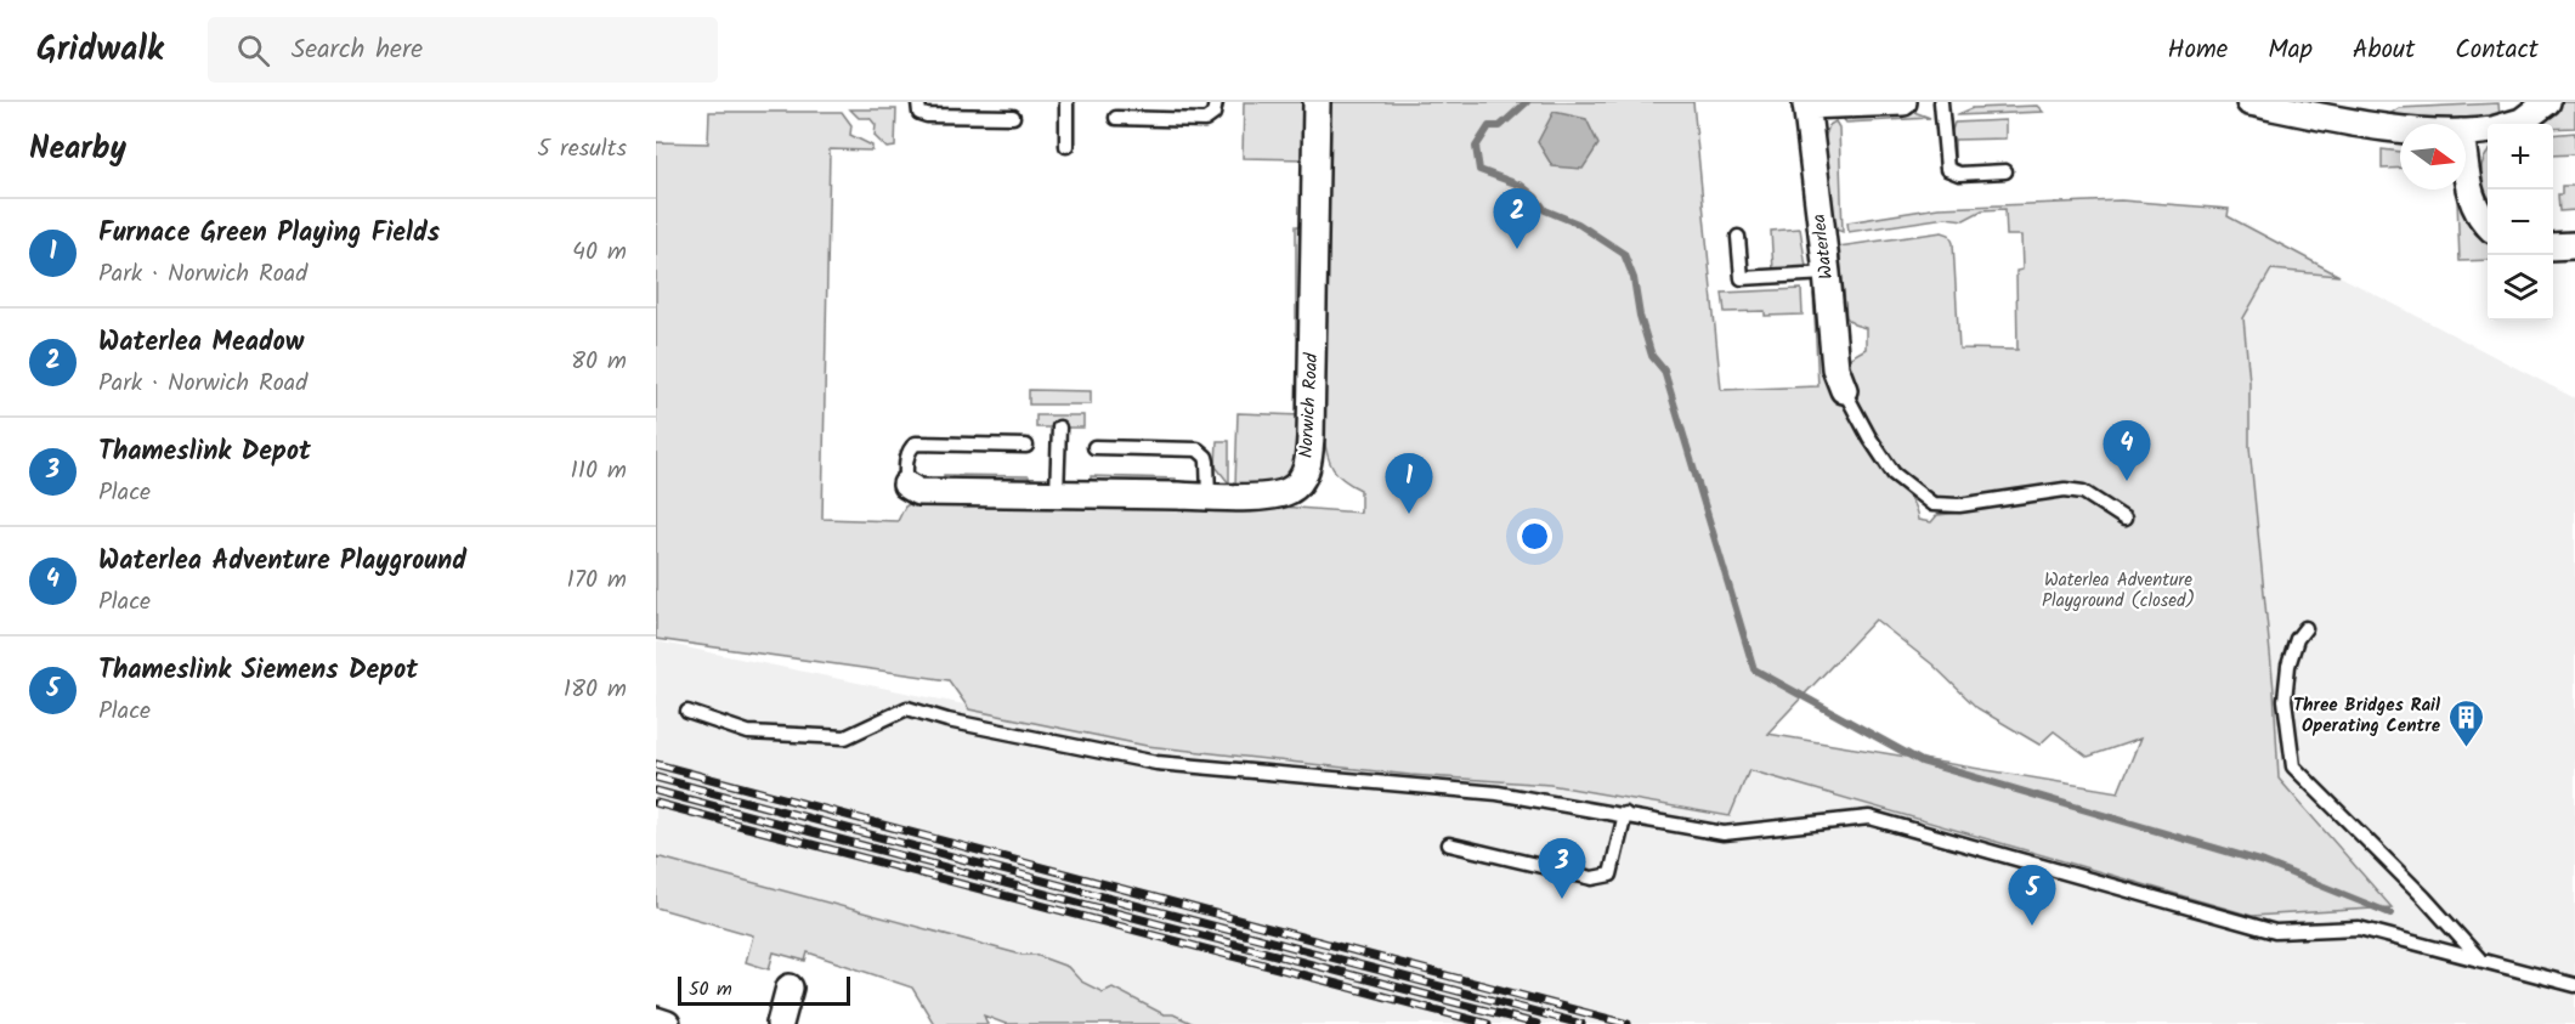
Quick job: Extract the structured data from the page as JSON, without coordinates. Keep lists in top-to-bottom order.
{
  "streets": {
    "street": ["Waterlea", "Norwich Road"]
  },
  "parks": ["Waterlea Adventure Playground (closed)"],
  "places": {
    "building": ["Three Bridges Rail Operating Centre"]
  },
  "scale_bar": "50 m",
  "north": "right",
  "page": {
    "header": "Gridwalk",
    "search": "Search here",
    "nav": [
      "Home",
      "Map",
      "About",
      "Contact"
    ],
    "heading": ["Nearby", "5 results"],
    "map_buttons": ["+", "−"],
    "pins": [
      "2",
      "4",
      "1",
      "3",
      "5"
    ],
    "list": [
      {
        "mark": "1",
        "name": "Furnace Green Playing Fields",
        "note": "Park · Norwich Road",
        "value": "40 m"
      },
      {
        "mark": "2",
        "name": "Waterlea Meadow",
        "note": "Park · Norwich Road",
        "value": "80 m"
      },
      {
        "mark": "3",
        "name": "Thameslink Depot",
        "note": "Place",
        "value": "110 m"
      },
      {
        "mark": "4",
        "name": "Waterlea Adventure Playground",
        "note": "Place",
        "value": "170 m"
      },
      {
        "mark": "5",
        "name": "Thameslink Siemens Depot",
        "note": "Place",
        "value": "180 m"
      }
    ],
    "scale": "50 m"
  }
}
